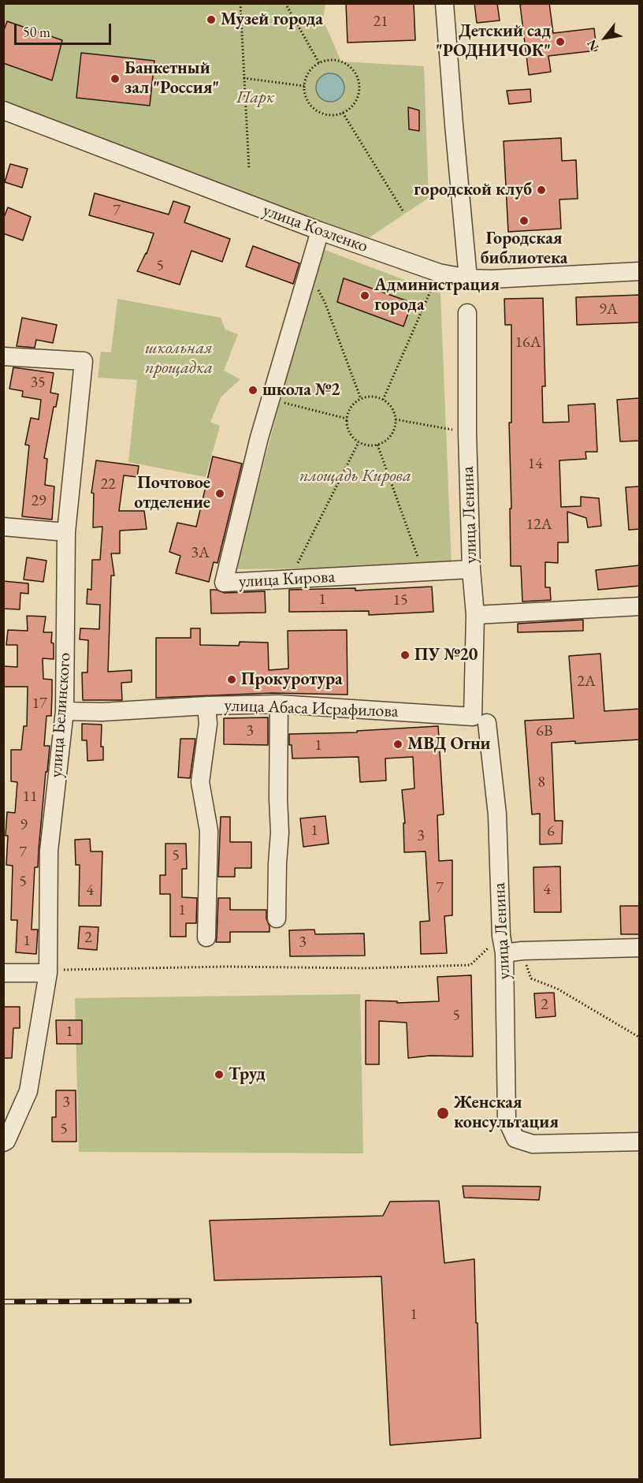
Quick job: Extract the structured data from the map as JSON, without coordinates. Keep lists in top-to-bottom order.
{
  "streets": {
    "street": [
      "улица Козленко",
      "улица Ленина",
      "улица Кирова",
      "улица Абаса Исрафилова",
      "улица Белинского"
    ]
  },
  "crossings": [
    ["улица Ленина", "улица Кирова"],
    ["улица Ленина", "улица Абаса Исрафилова"],
    ["улица Абаса Исрафилова", "улица Белинского"]
  ],
  "parks": ["Парк", "школьная прощадка", "площадь Кирова"],
  "places": [
    "Музей города",
    "Детский сад \"РОДНИЧОК\"",
    "Банкетный зал \"Россия\"",
    "городской клуб",
    "Городская библиотека",
    "Администрация города",
    "школа №2",
    "Почтовое отделение",
    "ПУ №20",
    "Прокуротура",
    "МВД Огни",
    "Труд",
    "Женская консультация"
  ],
  "house_numbers": [
    "21",
    "7",
    "5",
    "9А",
    "16А",
    "35",
    "14",
    "22",
    "29",
    "12А",
    "3А",
    "1",
    "15",
    "2А",
    "17",
    "3",
    "6В",
    "1",
    "8",
    "11",
    "9",
    "1",
    "6",
    "3",
    "7",
    "5",
    "5",
    "7",
    "4",
    "4",
    "1",
    "2",
    "1",
    "3",
    "2",
    "5",
    "1",
    "3",
    "5",
    "1"
  ],
  "scale_bar": "50 m",
  "north": "bottom left"
}
